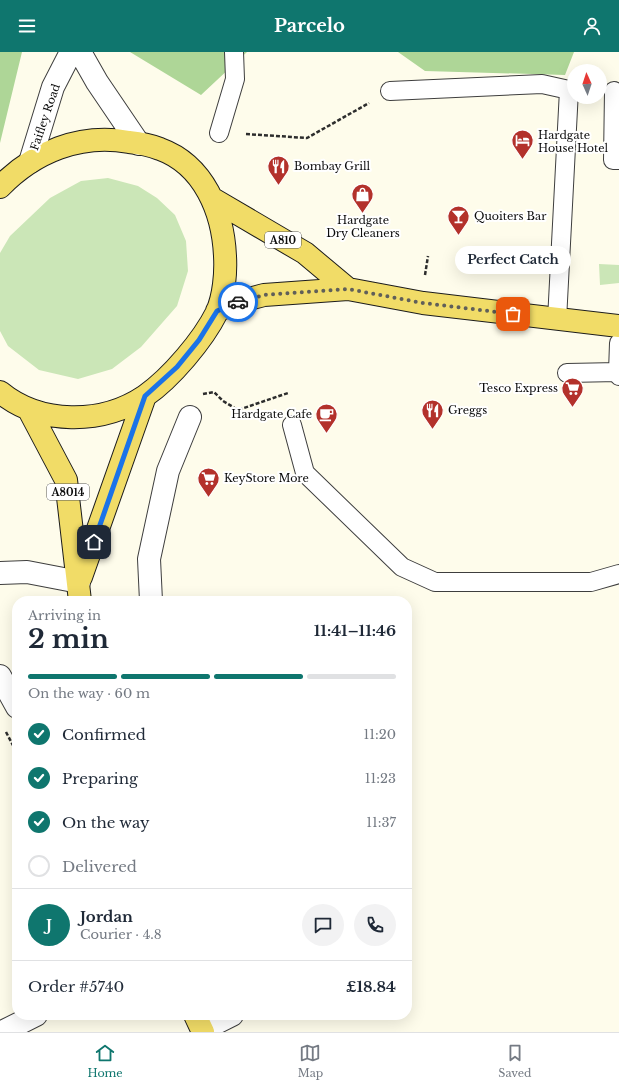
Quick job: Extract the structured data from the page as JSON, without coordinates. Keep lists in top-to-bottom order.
{
  "streets": {
    "main road": ["A810", "A8014"],
    "street": ["Faifley Road"]
  },
  "crossings": [
    ["Faifley Road", "A810"],
    ["A810", "A8014"]
  ],
  "places": {
    "hotel": ["Hardgate House Hotel"],
    "restaurant": ["Bombay Grill", "Greggs"],
    "shop": ["Hardgate Dry Cleaners"],
    "bar": ["Quoiters Bar"],
    "other": ["Perfect Catch"],
    "supermarket": ["Tesco Express", "KeyStore More"],
    "cafe": ["Hardgate Cafe"]
  },
  "north": "top",
  "page": {
    "header": "Parcelo",
    "bubble": "Perfect Catch",
    "heading": ["2 min", "Arriving in", "11:41–11:46"],
    "panel": [
      "Jordan",
      "Courier · 4.8",
      "Order #5740",
      "£18.84"
    ],
    "bar": "On the way · 60 m",
    "list": [
      ["Confirmed", "11:20"],
      ["Preparing", "11:23"],
      ["On the way", "11:37"],
      "Delivered"
    ],
    "round": "J",
    "tabs": ["Home", "Map", "Saved"]
  }
}
